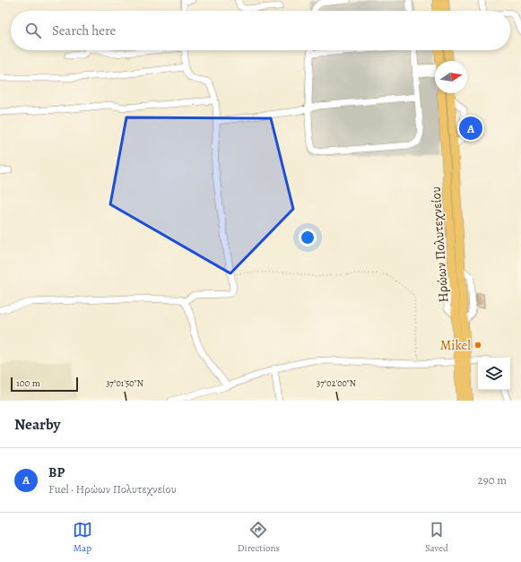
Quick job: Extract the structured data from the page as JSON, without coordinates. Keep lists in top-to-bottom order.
{
  "streets": {
    "main road": ["Ηρώων Πολυτεχνείου"]
  },
  "places": ["Mikel"],
  "scale_bar": "100 m",
  "north": "right",
  "page": {
    "search": "Search here",
    "pins": "A",
    "scale": "100 m",
    "heading": "Nearby",
    "list": [
      {
        "mark": "A",
        "name": "BP",
        "note": "Fuel · Ηρώων Πολυτεχνείου",
        "value": "290 m"
      }
    ],
    "nav": ["Map", "Directions", "Saved"]
  },
  "coordinates": ["37°01'50\"N", "37°02'00\"N"]
}
